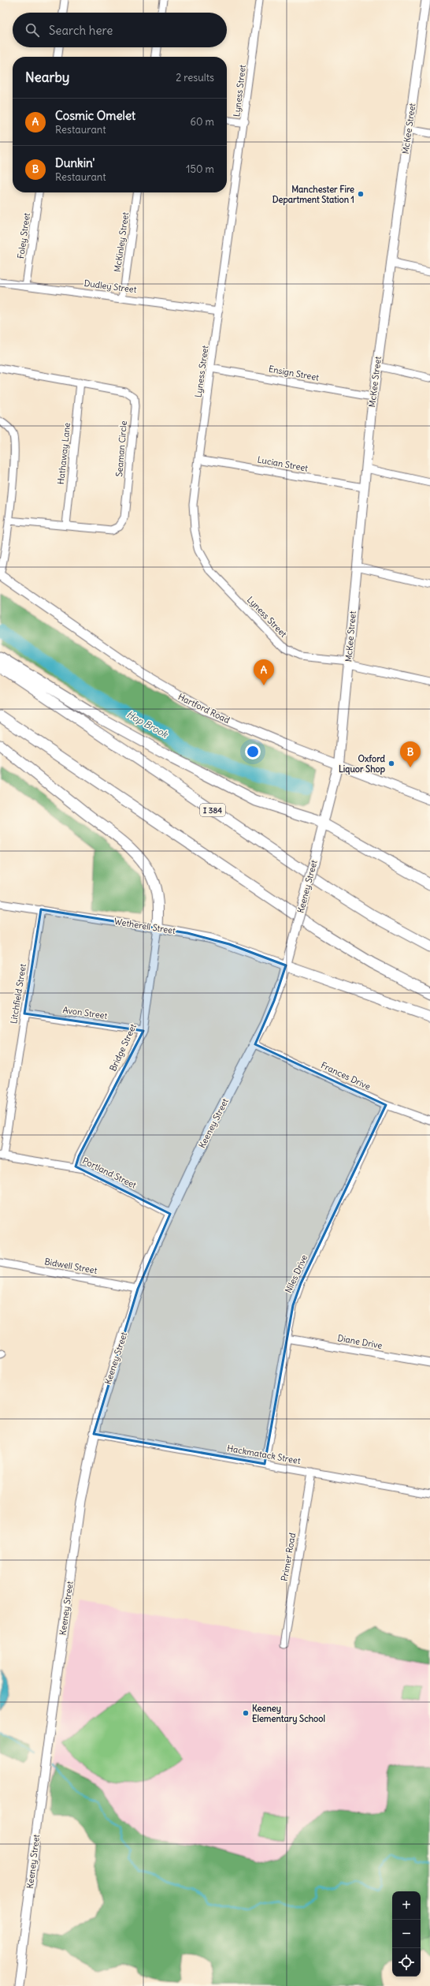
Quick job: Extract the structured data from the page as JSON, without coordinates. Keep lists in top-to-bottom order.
{
  "streets": {
    "highway": ["I 384"],
    "main road": [
      "McKee Street",
      "Hartford Road",
      "Keeney Street",
      "Wetherell Street"
    ],
    "street": [
      "Lyness Street",
      "Foley Street",
      "McKinley Street",
      "Dudley Street",
      "Ensign Street",
      "Seaman Circle",
      "Hathaway Lane",
      "Lucian Street",
      "Litchfield Street",
      "Avon Street",
      "Bridge Street",
      "Frances Drive",
      "Portland Street",
      "Bidwell Street",
      "Niles Drive",
      "Diane Drive",
      "Hackmatack Street",
      "Primer Road"
    ]
  },
  "crossings": [
    ["Lyness Street", "McKee Street"],
    ["Lyness Street", "Dudley Street"],
    ["Lyness Street", "Ensign Street"],
    ["Lyness Street", "Lucian Street"],
    ["McKee Street", "Ensign Street"],
    ["McKee Street", "Lucian Street"],
    ["McKee Street", "Hartford Road"],
    ["McKee Street", "Keeney Street"],
    ["Foley Street", "Dudley Street"],
    ["McKinley Street", "Dudley Street"],
    ["Seaman Circle", "Hathaway Lane"],
    ["Hartford Road", "Keeney Street"],
    ["Keeney Street", "Wetherell Street"],
    ["Keeney Street", "Frances Drive"],
    ["Keeney Street", "Portland Street"],
    ["Keeney Street", "Bidwell Street"],
    ["Keeney Street", "Hackmatack Street"],
    ["Wetherell Street", "Litchfield Street"],
    ["Wetherell Street", "Bridge Street"],
    ["Litchfield Street", "Avon Street"],
    ["Litchfield Street", "Portland Street"],
    ["Avon Street", "Bridge Street"],
    ["Bridge Street", "Portland Street"],
    ["Frances Drive", "Niles Drive"],
    ["Niles Drive", "Diane Drive"],
    ["Niles Drive", "Hackmatack Street"],
    ["Hackmatack Street", "Primer Road"]
  ],
  "water": ["Hop Brook"],
  "places": ["Manchester Fire Department Station 1", "Oxford Liquor Shop", "Keeney Elementary School"],
  "page": {
    "search": "Search here",
    "heading": ["Nearby", "2 results"],
    "list": [
      {
        "mark": "A",
        "name": "Cosmic Omelet",
        "note": "Restaurant",
        "value": "60 m"
      },
      {
        "mark": "B",
        "name": "Dunkin'",
        "note": "Restaurant",
        "value": "150 m"
      }
    ],
    "pins": ["A", "B"],
    "map_buttons": ["+", "−"]
  }
}
